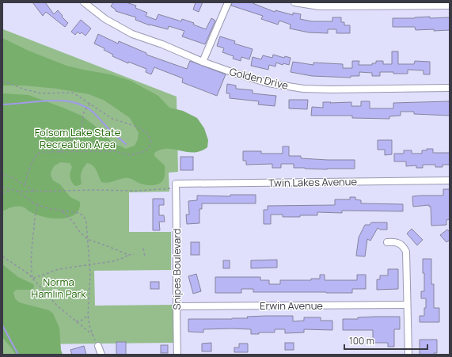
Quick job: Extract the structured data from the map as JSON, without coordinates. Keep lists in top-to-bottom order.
{
  "streets": {
    "street": [
      "Golden Drive",
      "Twin Lakes Avenue",
      "Snipes Boulevard",
      "Erwin Avenue"
    ]
  },
  "crossings": [
    ["Twin Lakes Avenue", "Snipes Boulevard"],
    ["Snipes Boulevard", "Erwin Avenue"]
  ],
  "parks": ["Folsom Lake State Recreation Area", "Norma Hamlin Park"],
  "scale_bar": "100 m"
}
